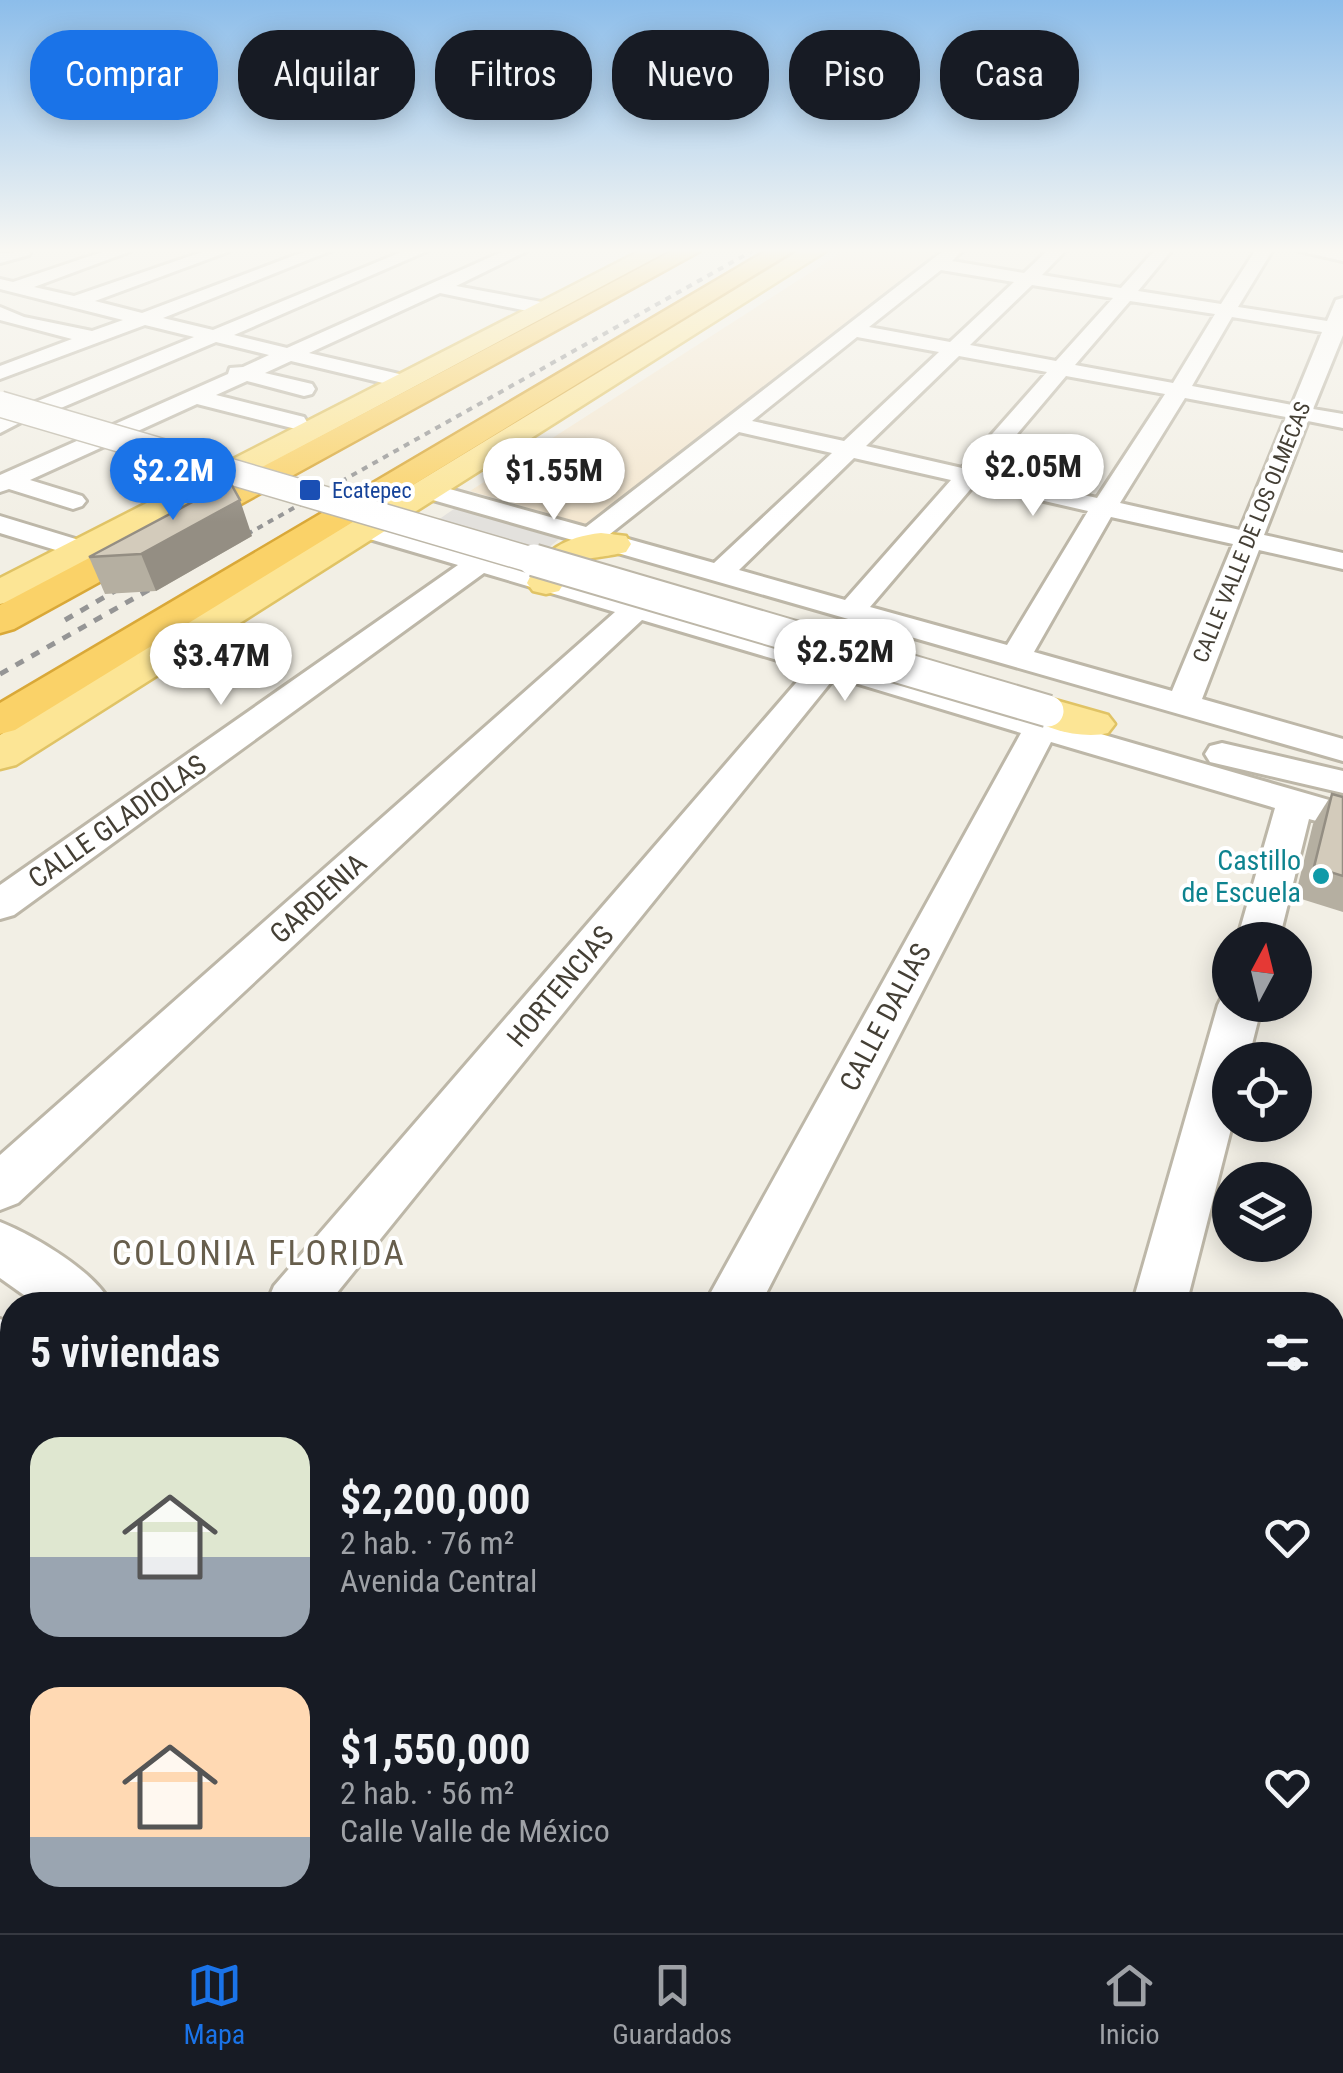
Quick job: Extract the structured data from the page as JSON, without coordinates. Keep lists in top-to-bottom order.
{
  "streets": {
    "street": [
      "CALLE VALLE DE LOS OLMECAS",
      "CALLE GLADIOLAS",
      "GARDENIA",
      "HORTENCIAS",
      "CALLE DALIAS"
    ]
  },
  "districts": ["COLONIA FLORIDA"],
  "places": {
    "transit": ["Ecatepec"],
    "other": ["Castillo de Escuela"]
  },
  "north": "top",
  "page": {
    "chip": [
      "Comprar",
      "Alquilar",
      "Filtros",
      "Nuevo",
      "Piso",
      "Casa"
    ],
    "price": [
      "$2.05M",
      "$2.2M",
      "$1.55M",
      "$2.52M",
      "$3.47M"
    ],
    "heading": "5 viviendas",
    "list": [
      {
        "name": "$2,200,000",
        "note": "2 hab. · 76 m² · Avenida Central"
      },
      {
        "name": "$1,550,000",
        "note": "2 hab. · 56 m² · Calle Valle de México"
      }
    ],
    "tabs": ["Mapa", "Guardados", "Inicio"]
  }
}
